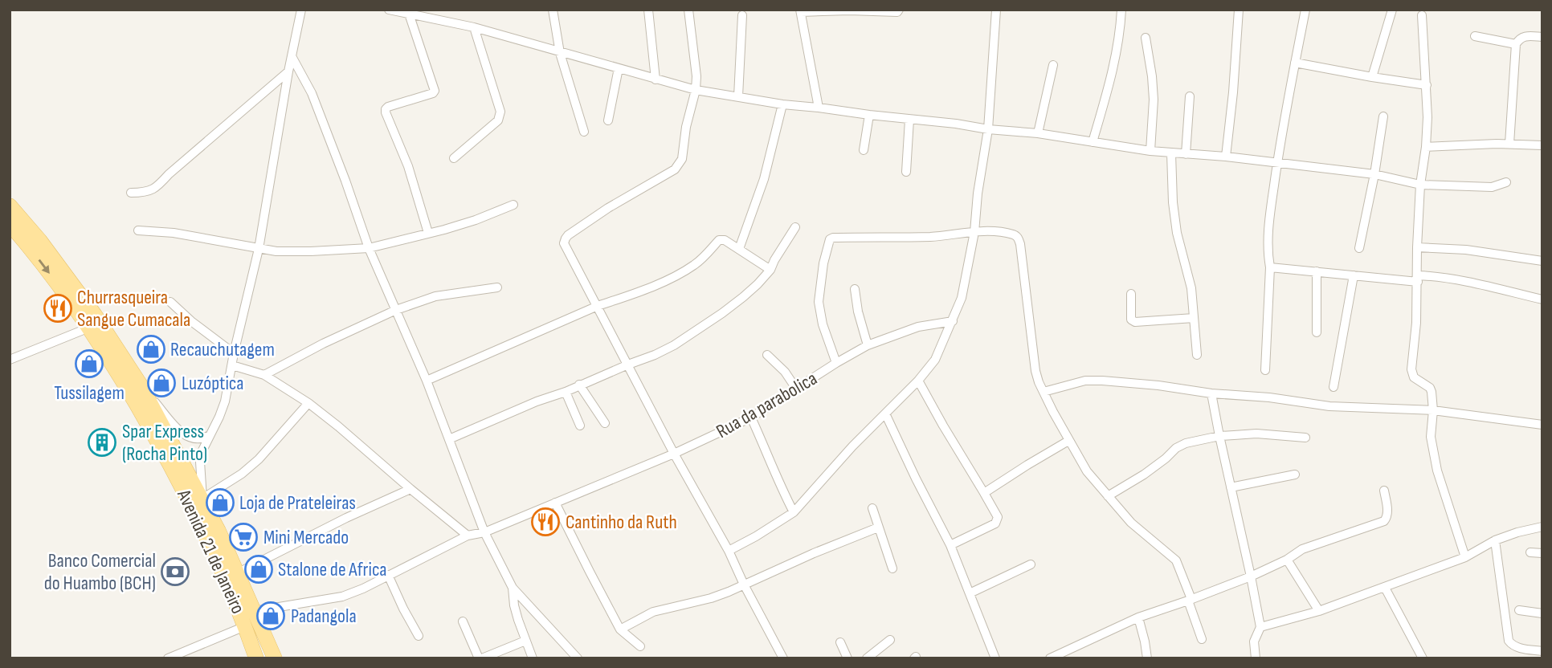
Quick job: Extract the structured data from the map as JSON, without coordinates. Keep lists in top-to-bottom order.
{
  "streets": {
    "main road": ["Avenida 21 de Janeiro"],
    "street": ["Rua da parabolica"]
  },
  "crossings": [
    ["Rua da parabolica", "Avenida 21 de Janeiro"]
  ],
  "places": {
    "restaurant": ["Churrasqueira Sangue Cumacala", "Cantinho da Ruth"],
    "shop": [
      "Recauchutagem",
      "Tussilagem",
      "Luzóptica",
      "Loja de Prateleiras",
      "Stalone de Africa",
      "Padangola"
    ],
    "building": ["Spar Express (Rocha Pinto)"],
    "supermarket": ["Mini Mercado"],
    "bank": ["Banco Comercial do Huambo (BCH)"]
  }
}
